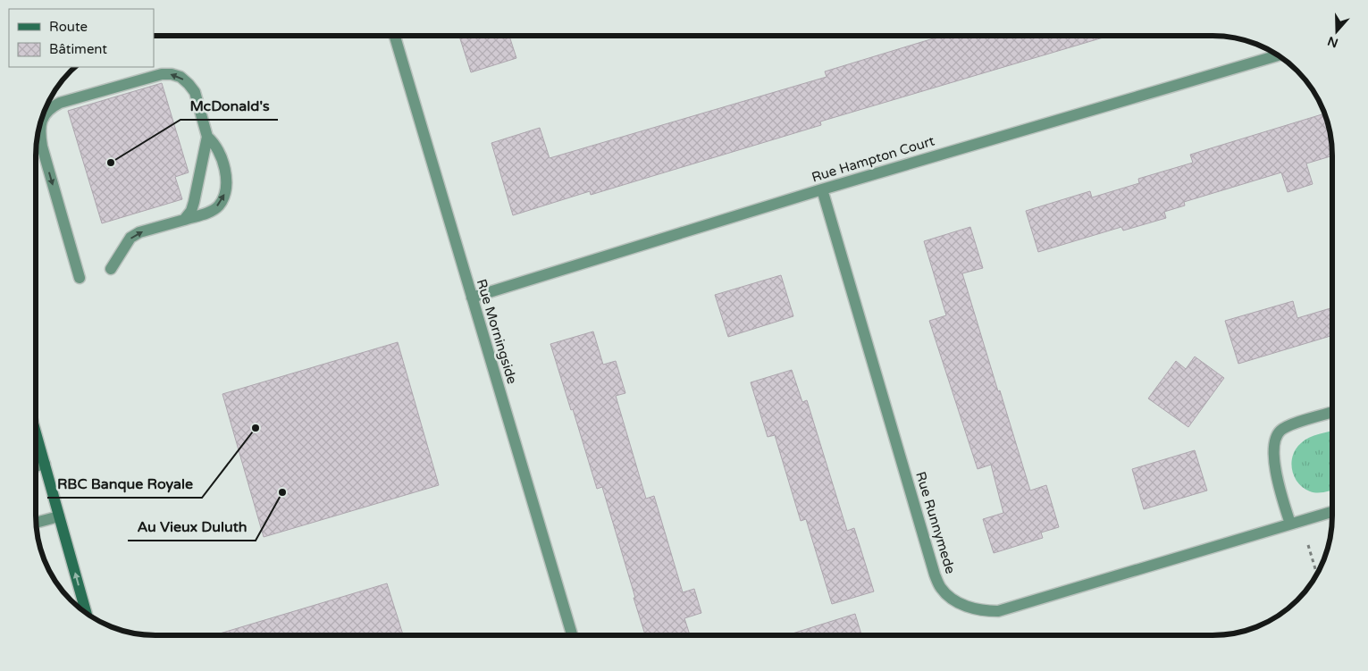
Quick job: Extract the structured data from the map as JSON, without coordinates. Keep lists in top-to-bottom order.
{
  "streets": {
    "street": ["Rue Hampton Court", "Rue Morningside", "Rue Runnymede"]
  },
  "crossings": [
    ["Rue Hampton Court", "Rue Morningside"],
    ["Rue Hampton Court", "Rue Runnymede"]
  ],
  "places": ["McDonald's", "RBC Banque Royale", "Au Vieux Duluth"],
  "legend": ["Route", "Bâtiment"],
  "north": "bottom"
}
